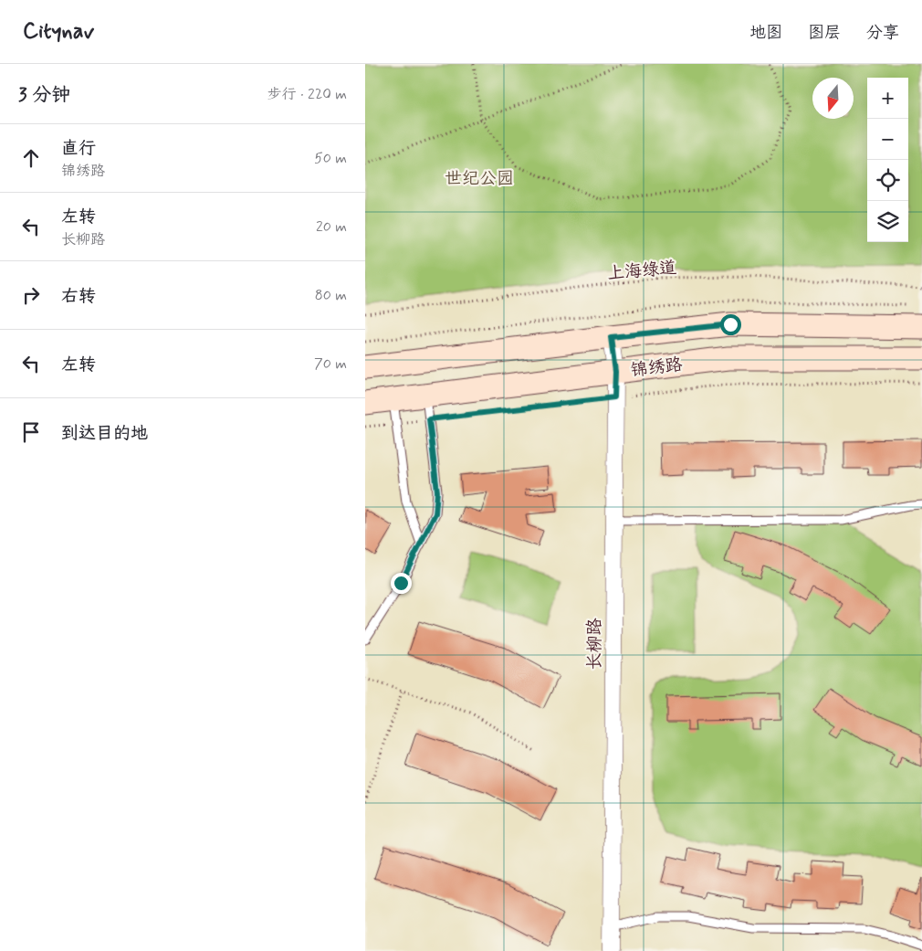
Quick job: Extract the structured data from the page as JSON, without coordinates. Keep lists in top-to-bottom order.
{
  "streets": {
    "main road": ["锦绣路"],
    "street": ["长柳路"],
    "path": ["上海绿道"]
  },
  "crossings": [
    ["锦绣路", "长柳路"]
  ],
  "parks": ["世纪公园"],
  "north": "bottom",
  "page": {
    "header": "Citynav",
    "nav": ["地图", "图层", "分享"],
    "heading": ["3 分钟", "步行 · 220 m"],
    "map_buttons": ["+", "−"],
    "list": [
      ["直行", "锦绣路", "50 m"],
      ["左转", "长柳路", "20 m"],
      ["右转", "80 m"],
      ["左转", "70 m"],
      "到达目的地"
    ]
  }
}
